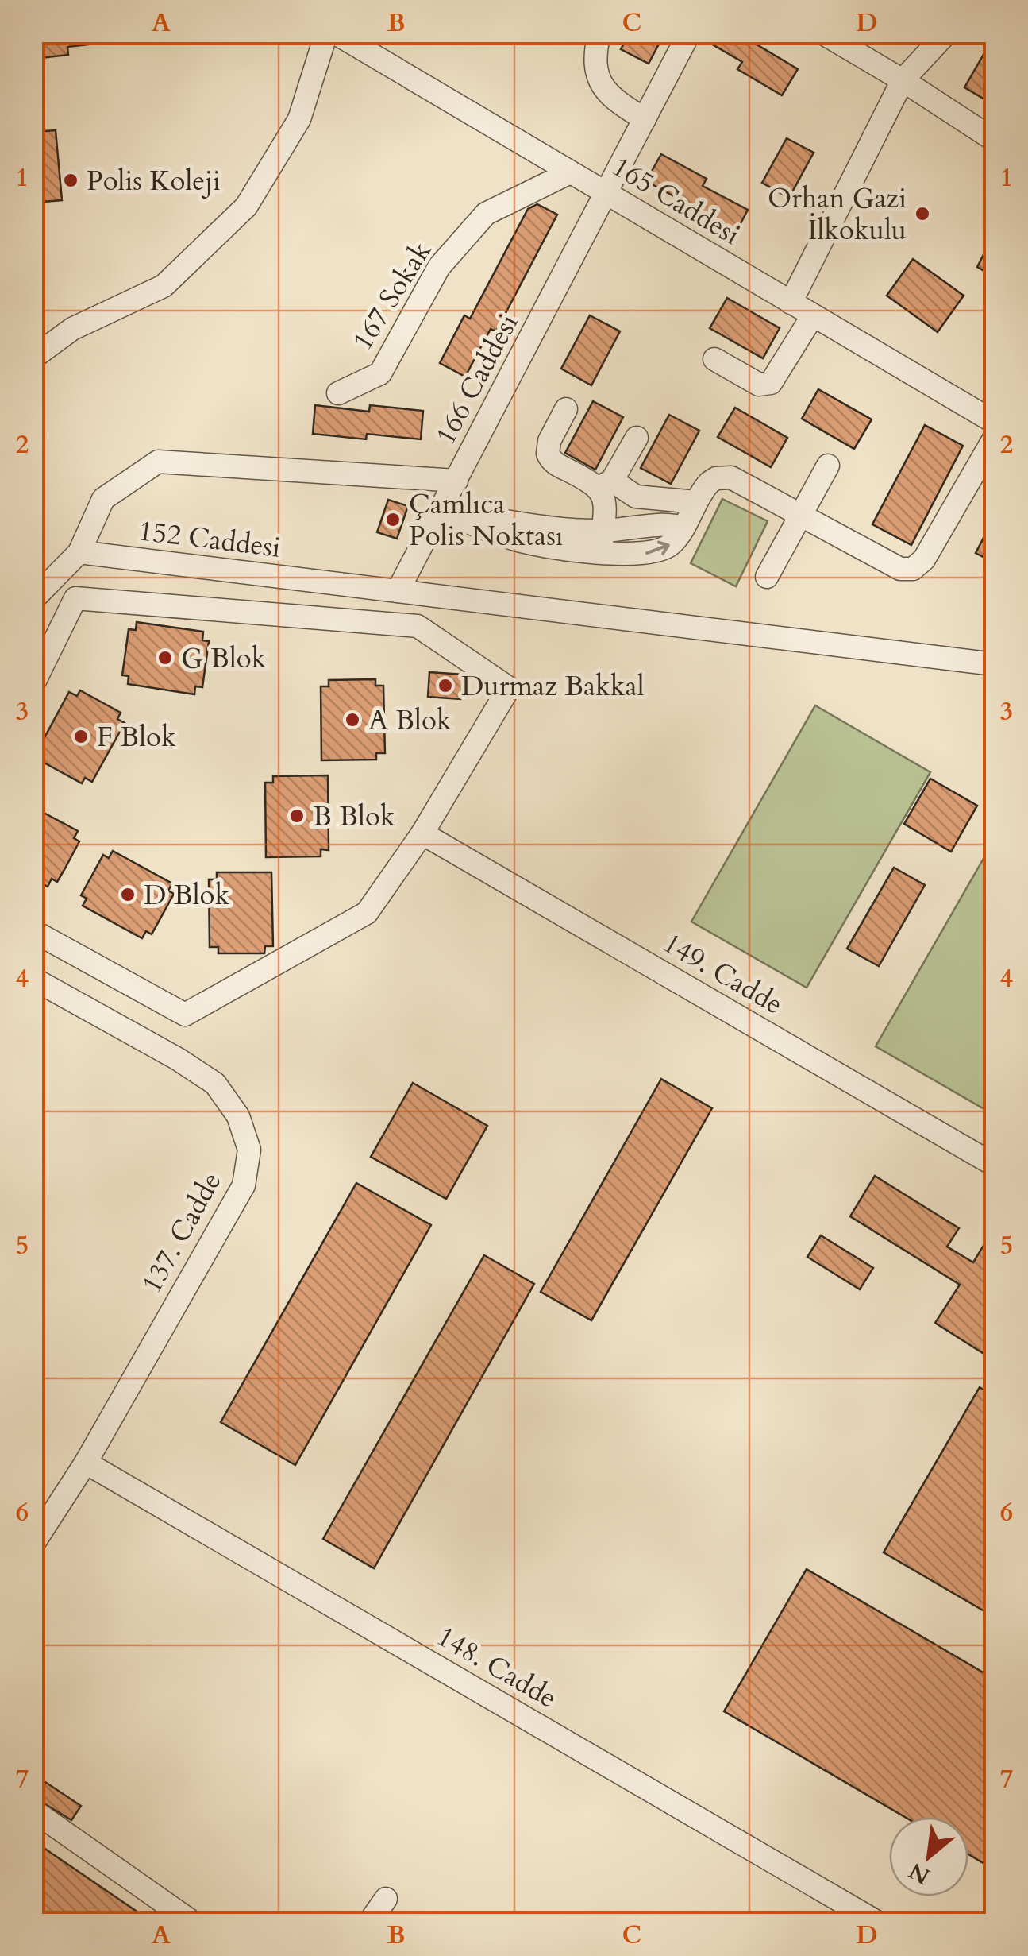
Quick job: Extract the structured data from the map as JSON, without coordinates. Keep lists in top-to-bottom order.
{
  "streets": {
    "street": [
      "165 Caddesi",
      "167 Sokak",
      "166 Caddesi",
      "152 Caddesi",
      "149. Cadde",
      "137. Cadde",
      "148. Cadde"
    ]
  },
  "crossings": [
    ["165 Caddesi", "167 Sokak"],
    ["165 Caddesi", "166 Caddesi"],
    ["166 Caddesi", "152 Caddesi"],
    ["137. Cadde", "148. Cadde"]
  ],
  "places": [
    "Polis Koleji",
    "Orhan Gazi İlkokulu",
    "Çamlıca Polis Noktası",
    "G Blok",
    "Durmaz Bakkal",
    "A Blok",
    "F Blok",
    "B Blok",
    "D Blok"
  ],
  "north": "bottom left",
  "grid": {
    "columns": [
      "A",
      "B",
      "C",
      "D"
    ],
    "rows": [
      "1",
      "2",
      "3",
      "4",
      "5",
      "6",
      "7"
    ]
  }
}
